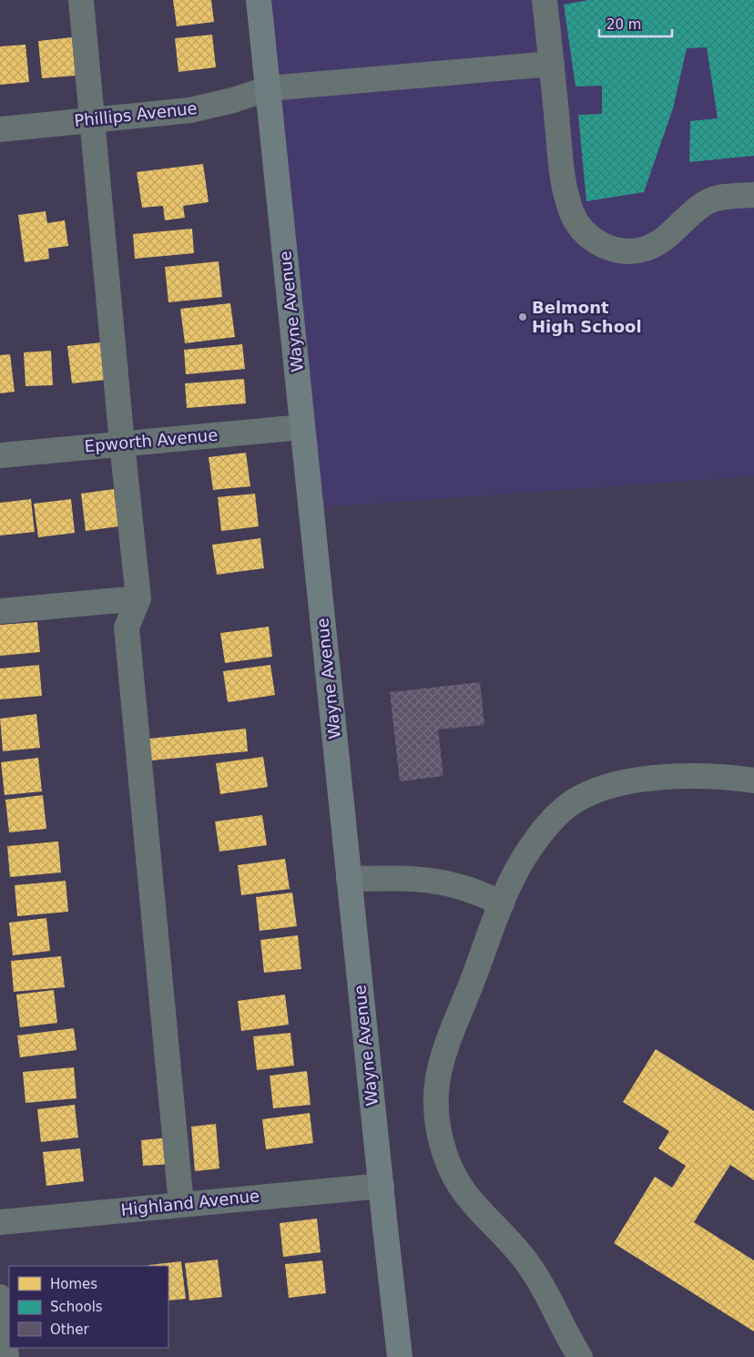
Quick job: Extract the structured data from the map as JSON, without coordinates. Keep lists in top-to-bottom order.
{
  "streets": {
    "main road": ["Wayne Avenue"],
    "street": ["Phillips Avenue", "Epworth Avenue", "Highland Avenue"]
  },
  "crossings": [
    ["Phillips Avenue", "Wayne Avenue"],
    ["Wayne Avenue", "Epworth Avenue"],
    ["Wayne Avenue", "Highland Avenue"]
  ],
  "places": ["Belmont High School"],
  "legend": ["Homes", "Schools", "Other"],
  "scale_bar": "20 m"
}
